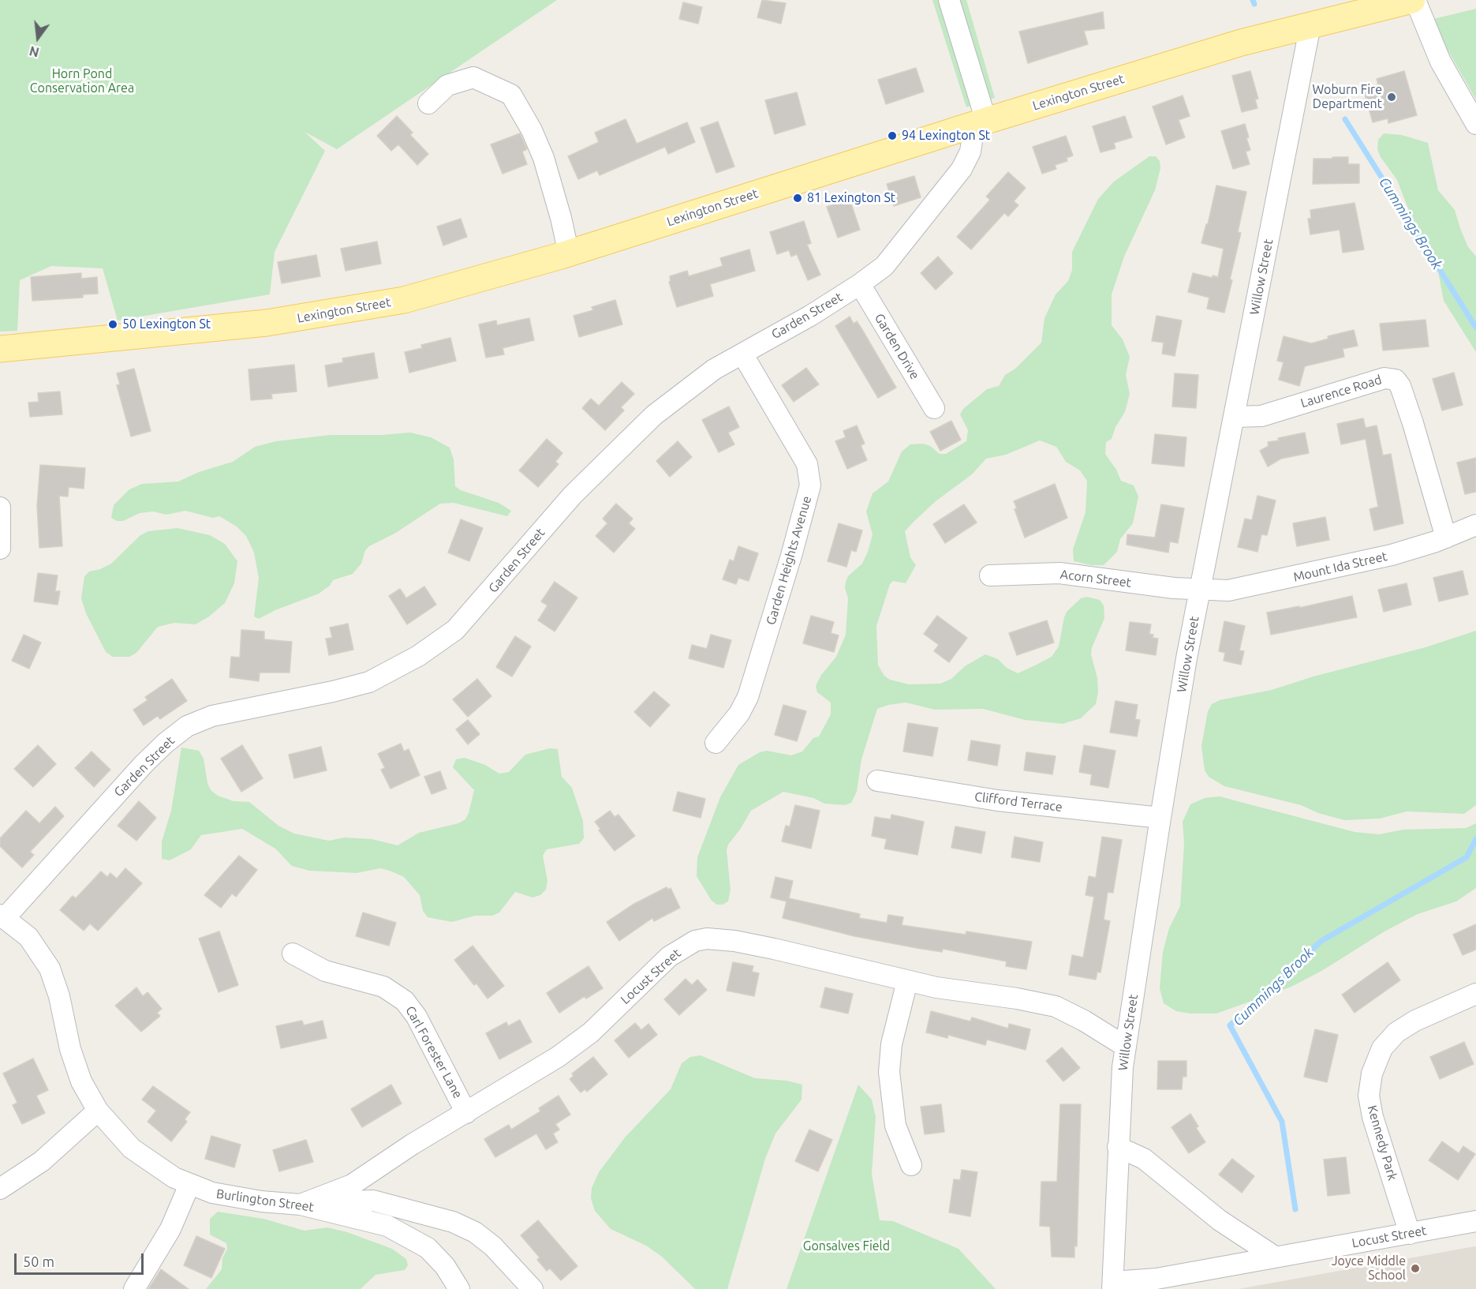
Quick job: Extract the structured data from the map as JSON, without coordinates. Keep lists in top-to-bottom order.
{
  "streets": {
    "main road": ["Lexington Street"],
    "street": [
      "Willow Street",
      "Garden Street",
      "Garden Drive",
      "Laurence Road",
      "Garden Heights Avenue",
      "Mount Ida Street",
      "Acorn Street",
      "Clifford Terrace",
      "Locust Street",
      "Carl Forester Lane",
      "Kennedy Park",
      "Burlington Street"
    ]
  },
  "crossings": [
    ["Lexington Street", "Willow Street"],
    ["Lexington Street", "Garden Street"],
    ["Willow Street", "Laurence Road"],
    ["Willow Street", "Mount Ida Street"],
    ["Willow Street", "Acorn Street"],
    ["Willow Street", "Clifford Terrace"],
    ["Willow Street", "Locust Street"],
    ["Garden Street", "Garden Drive"],
    ["Garden Street", "Garden Heights Avenue"],
    ["Garden Street", "Burlington Street"],
    ["Laurence Road", "Mount Ida Street"],
    ["Mount Ida Street", "Acorn Street"],
    ["Locust Street", "Carl Forester Lane"],
    ["Locust Street", "Kennedy Park"],
    ["Locust Street", "Burlington Street"]
  ],
  "water": ["Cummings Brook"],
  "parks": ["Horn Pond Conservation Area", "Gonsalves Field"],
  "places": [
    "Woburn Fire Department",
    "94 Lexington St",
    "81 Lexington St",
    "50 Lexington St",
    "Joyce Middle School"
  ],
  "scale_bar": "50 m",
  "north": "bottom"
}
